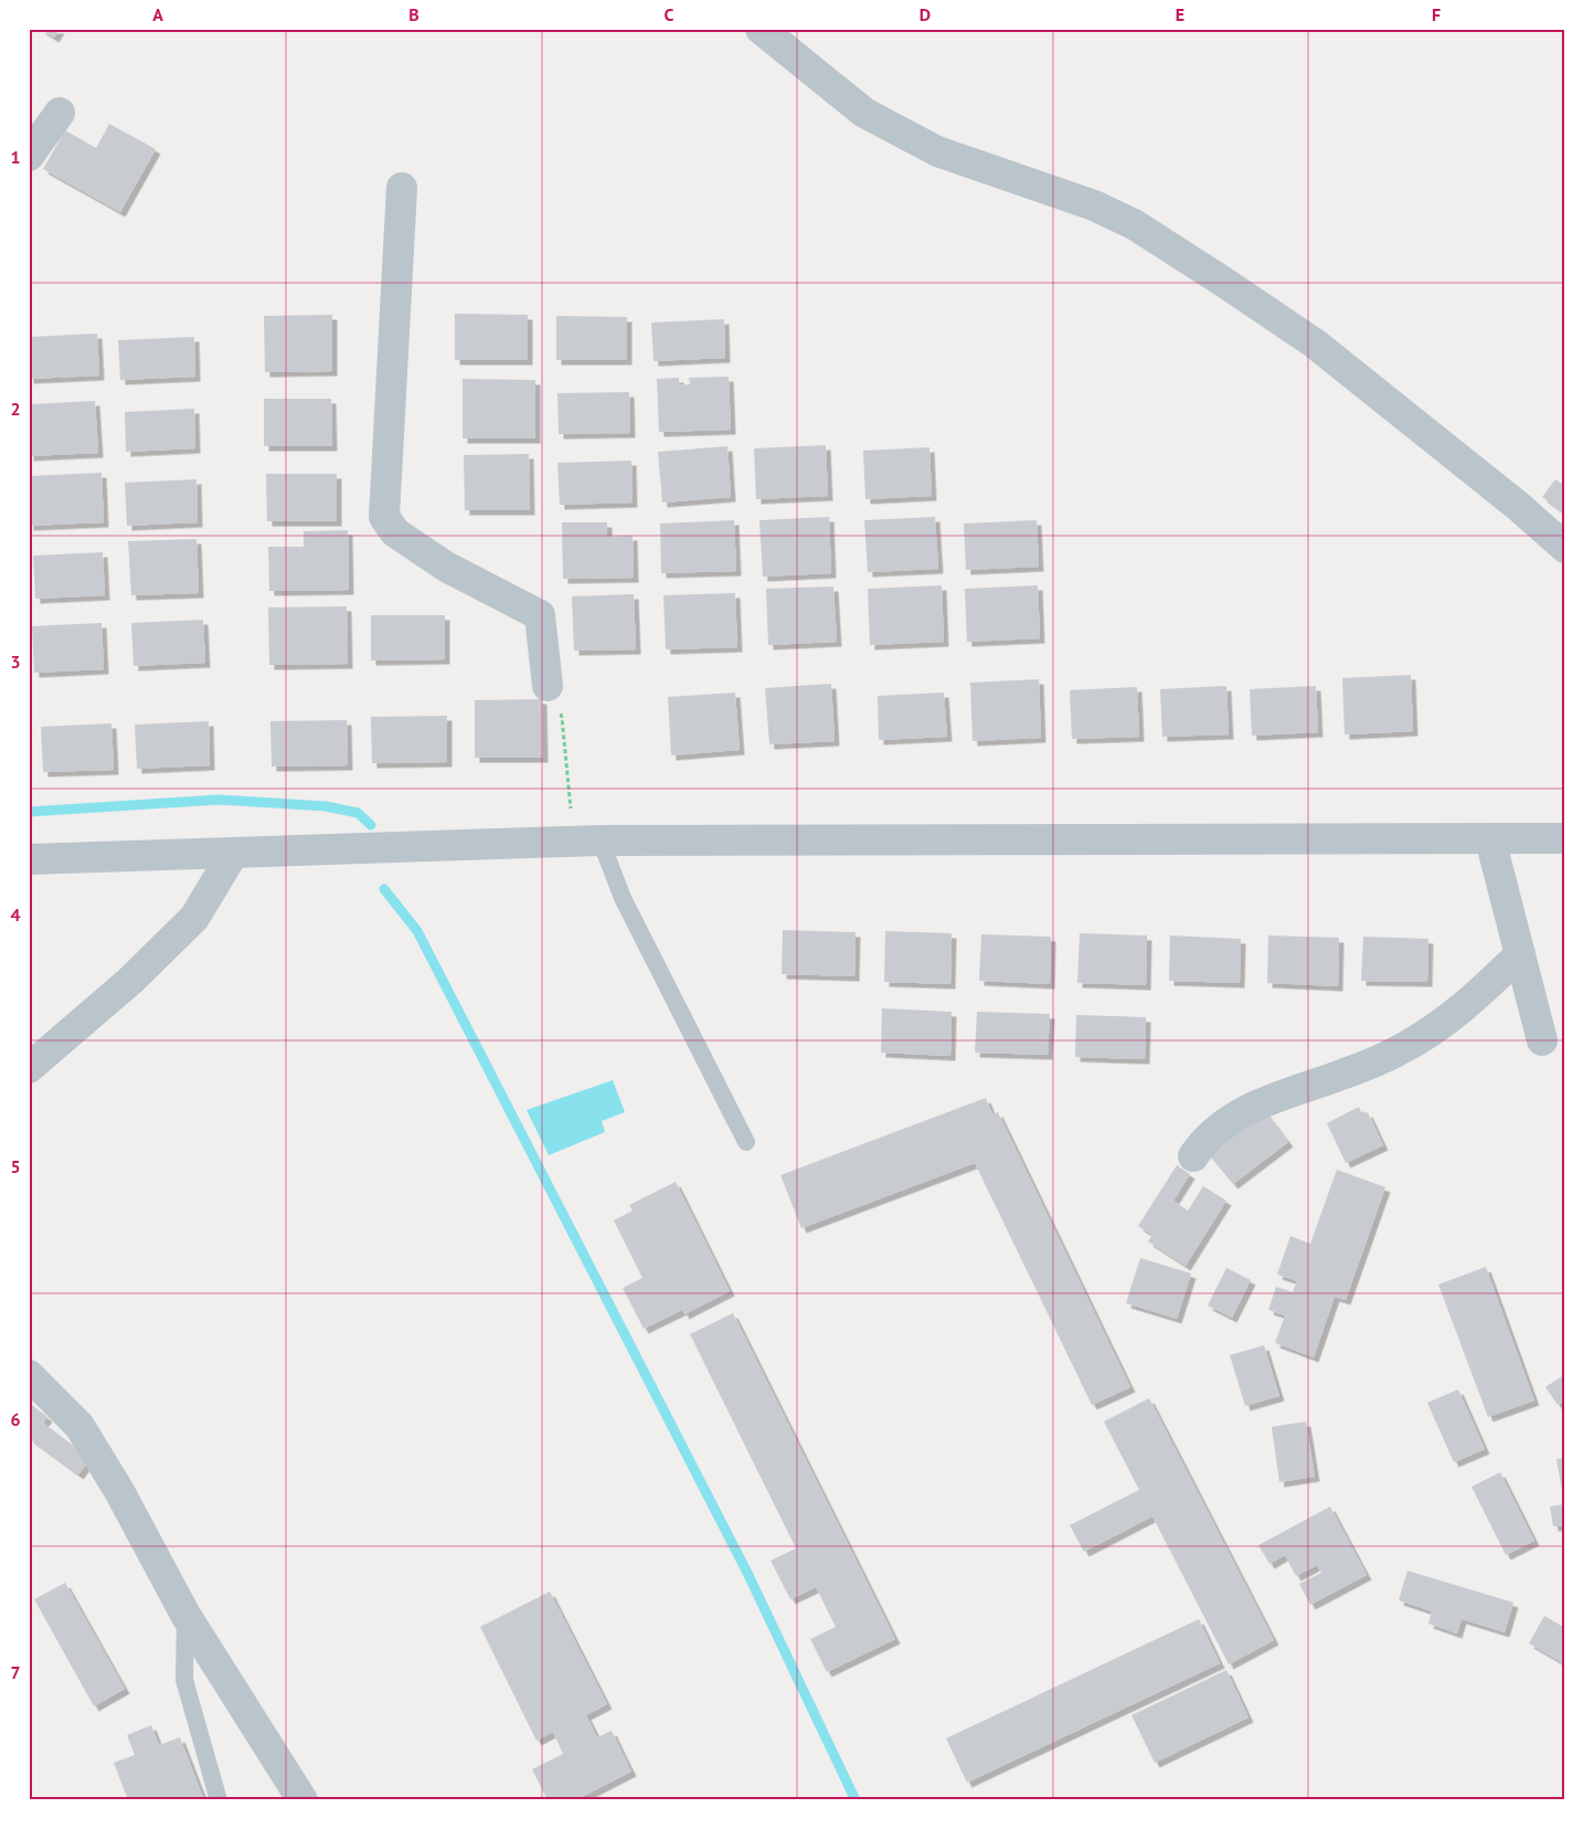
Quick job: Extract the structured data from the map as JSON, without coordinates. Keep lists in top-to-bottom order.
{
  "grid": {
    "columns": [
      "A",
      "B",
      "C",
      "D",
      "E",
      "F"
    ],
    "rows": [
      "1",
      "2",
      "3",
      "4",
      "5",
      "6",
      "7"
    ]
  }
}
